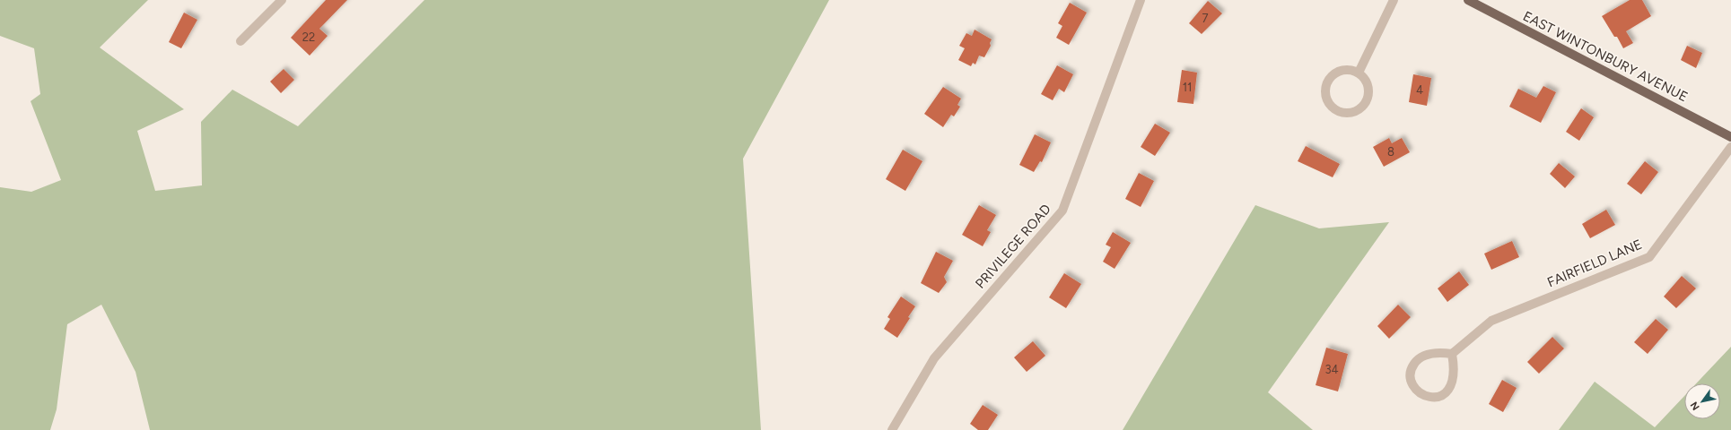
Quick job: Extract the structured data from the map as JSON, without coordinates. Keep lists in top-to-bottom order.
{
  "streets": {
    "main road": ["EAST WINTONBURY AVENUE"],
    "street": ["PRIVILEGE ROAD", "FAIRFIELD LANE"]
  },
  "house_numbers": [
    "7",
    "22",
    "11",
    "4",
    "8",
    "34"
  ],
  "north": "bottom left"
}
